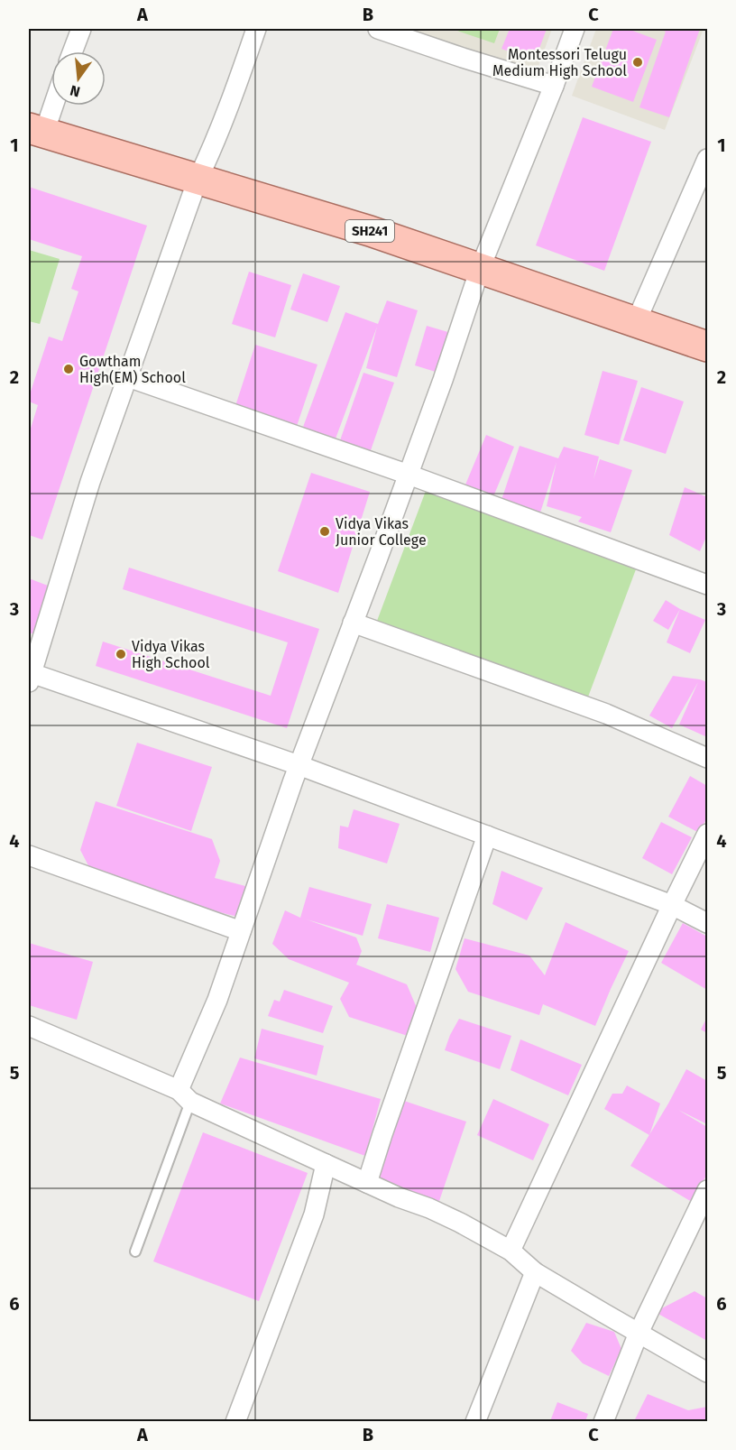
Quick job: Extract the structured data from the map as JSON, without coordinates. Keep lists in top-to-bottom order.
{
  "streets": {
    "main road": ["SH241"]
  },
  "places": [
    "Montessori Telugu Medium High School",
    "Gowtham High(EM) School",
    "Vidya Vikas Junior College",
    "Vidya Vikas High School"
  ],
  "north": "bottom",
  "grid": {
    "columns": ["A", "B", "C"],
    "rows": [
      "1",
      "2",
      "3",
      "4",
      "5",
      "6"
    ]
  }
}
